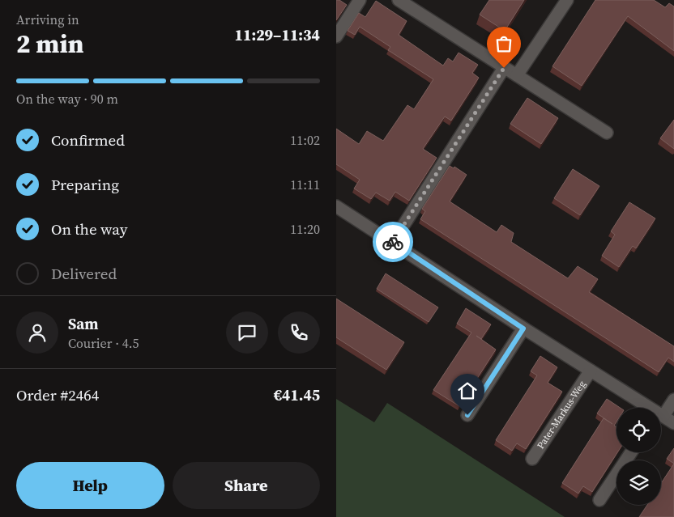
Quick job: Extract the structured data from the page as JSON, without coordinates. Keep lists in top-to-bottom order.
{
  "streets": {
    "street": ["Pater-Markus-Weg"]
  },
  "page": {
    "heading": ["2 min", "Arriving in", "11:29–11:34"],
    "panel": [
      "Sam",
      "Courier · 4.5",
      "Order #2464",
      "€41.45"
    ],
    "bar": "On the way · 90 m",
    "list": [
      ["Confirmed", "11:02"],
      ["Preparing", "11:11"],
      ["On the way", "11:20"],
      "Delivered"
    ],
    "buttons": ["Help", "Share"]
  }
}
